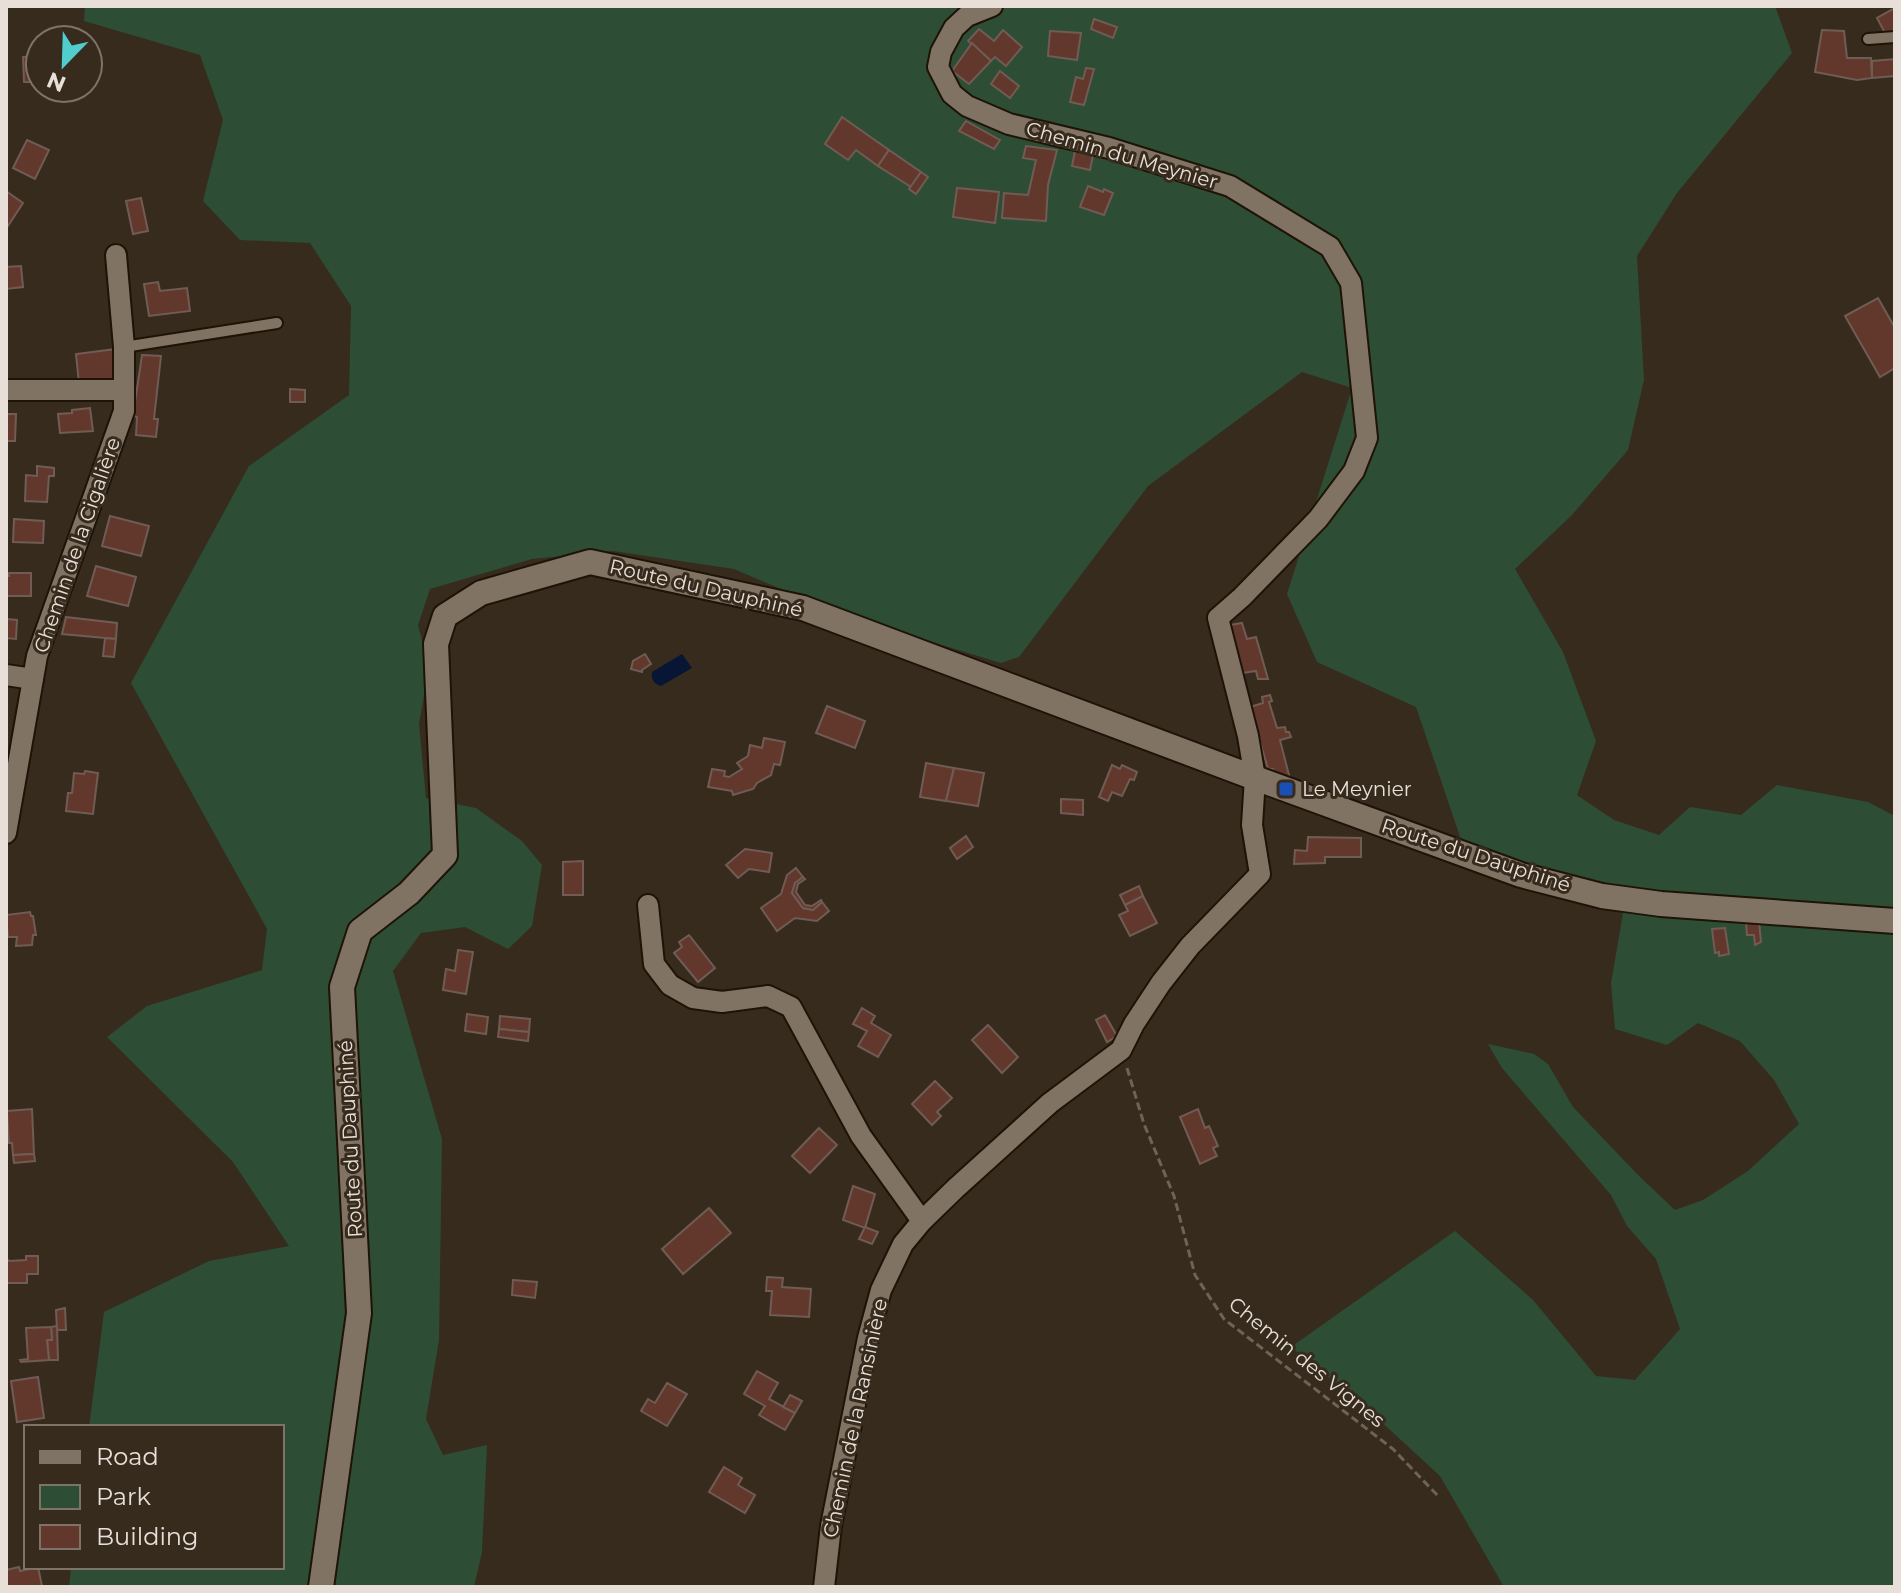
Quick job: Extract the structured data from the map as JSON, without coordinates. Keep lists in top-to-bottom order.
{
  "streets": {
    "street": [
      "Chemin du Meynier",
      "Chemin de la Cigalière",
      "Route du Dauphiné",
      "Chemin de la Ransinière"
    ],
    "path": ["Chemin des Vignes"]
  },
  "crossings": [
    ["Chemin du Meynier", "Route du Dauphiné"],
    ["Chemin du Meynier", "Chemin de la Ransinière"],
    ["Route du Dauphiné", "Chemin de la Ransinière"],
    ["Chemin des Vignes", "Chemin de la Ransinière"]
  ],
  "places": {
    "transit": ["Le Meynier"]
  },
  "legend": ["Road", "Park", "Building"],
  "north": "bottom left"
}
